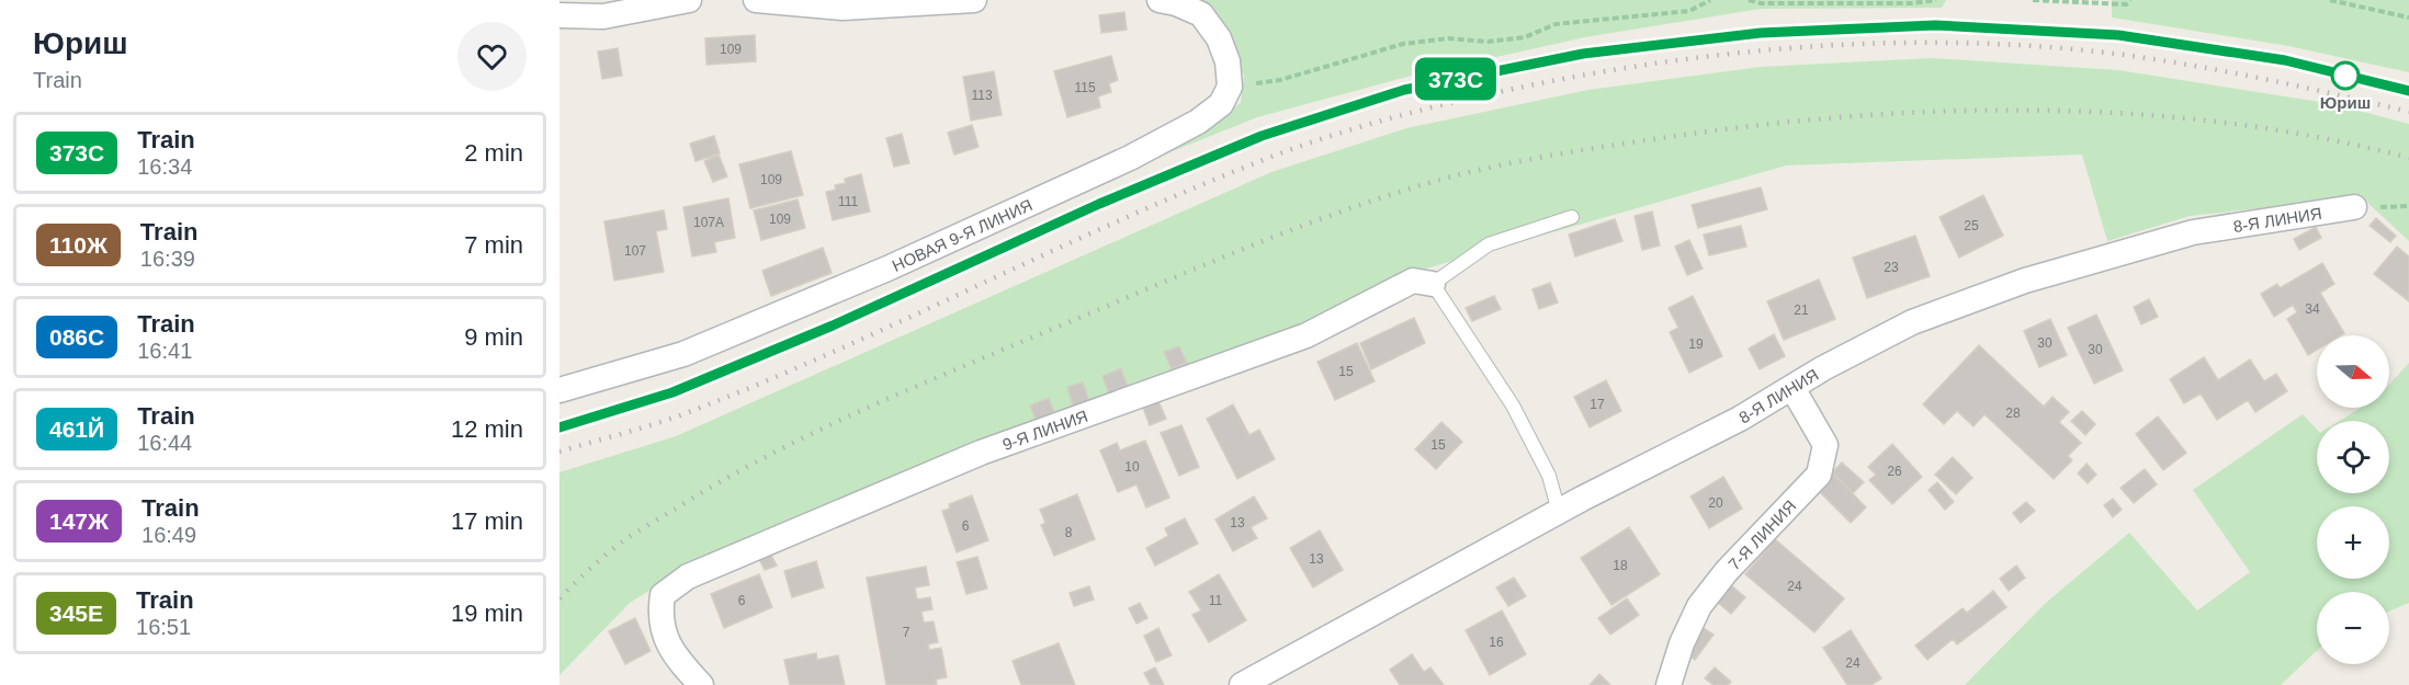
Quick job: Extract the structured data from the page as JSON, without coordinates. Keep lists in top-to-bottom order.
{
  "streets": {
    "street": [
      "8-Я ЛИНИЯ",
      "НОВАЯ 9-Я ЛИНИЯ",
      "9-Я ЛИНИЯ",
      "7-Я ЛИНИЯ"
    ]
  },
  "crossings": [
    ["8-Я ЛИНИЯ", "7-Я ЛИНИЯ"]
  ],
  "places": ["Юриш"],
  "house_numbers": [
    "109",
    "115",
    "113",
    "109",
    "111",
    "109",
    "107А",
    "25",
    "107",
    "23",
    "34",
    "21",
    "30",
    "19",
    "30",
    "15",
    "17",
    "28",
    "15",
    "10",
    "26",
    "20",
    "13",
    "6",
    "8",
    "13",
    "18",
    "24",
    "6",
    "11",
    "7",
    "16",
    "24"
  ],
  "north": "right",
  "page": {
    "heading": ["Юриш", "Train"],
    "on_map": "373C",
    "list": [
      {
        "mark": "373C",
        "name": "Train",
        "note": "16:34",
        "value": "2 min"
      },
      {
        "mark": "110Ж",
        "name": "Train",
        "note": "16:39",
        "value": "7 min"
      },
      {
        "mark": "086С",
        "name": "Train",
        "note": "16:41",
        "value": "9 min"
      },
      {
        "mark": "461Й",
        "name": "Train",
        "note": "16:44",
        "value": "12 min"
      },
      {
        "mark": "147Ж",
        "name": "Train",
        "note": "16:49",
        "value": "17 min"
      },
      {
        "mark": "345Е",
        "name": "Train",
        "note": "16:51",
        "value": "19 min"
      }
    ],
    "map_buttons": ["+", "−"]
  }
}
